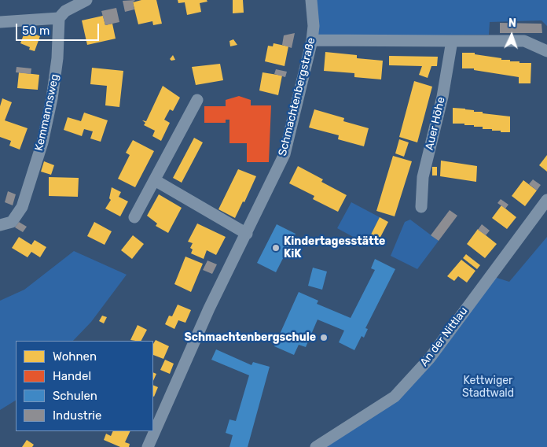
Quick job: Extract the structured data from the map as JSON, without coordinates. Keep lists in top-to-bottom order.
{
  "streets": {
    "street": [
      "Schmachtenbergstraße",
      "Kemmannsweg",
      "Auer Höhe",
      "An der Nittlau"
    ]
  },
  "parks": ["Kettwiger Stadtwald"],
  "places": ["Kindertagesstätte KiK", "Schmachtenbergschule"],
  "legend": [
    "Wohnen",
    "Handel",
    "Schulen",
    "Industrie"
  ],
  "scale_bar": "50 m",
  "north": "top"
}
